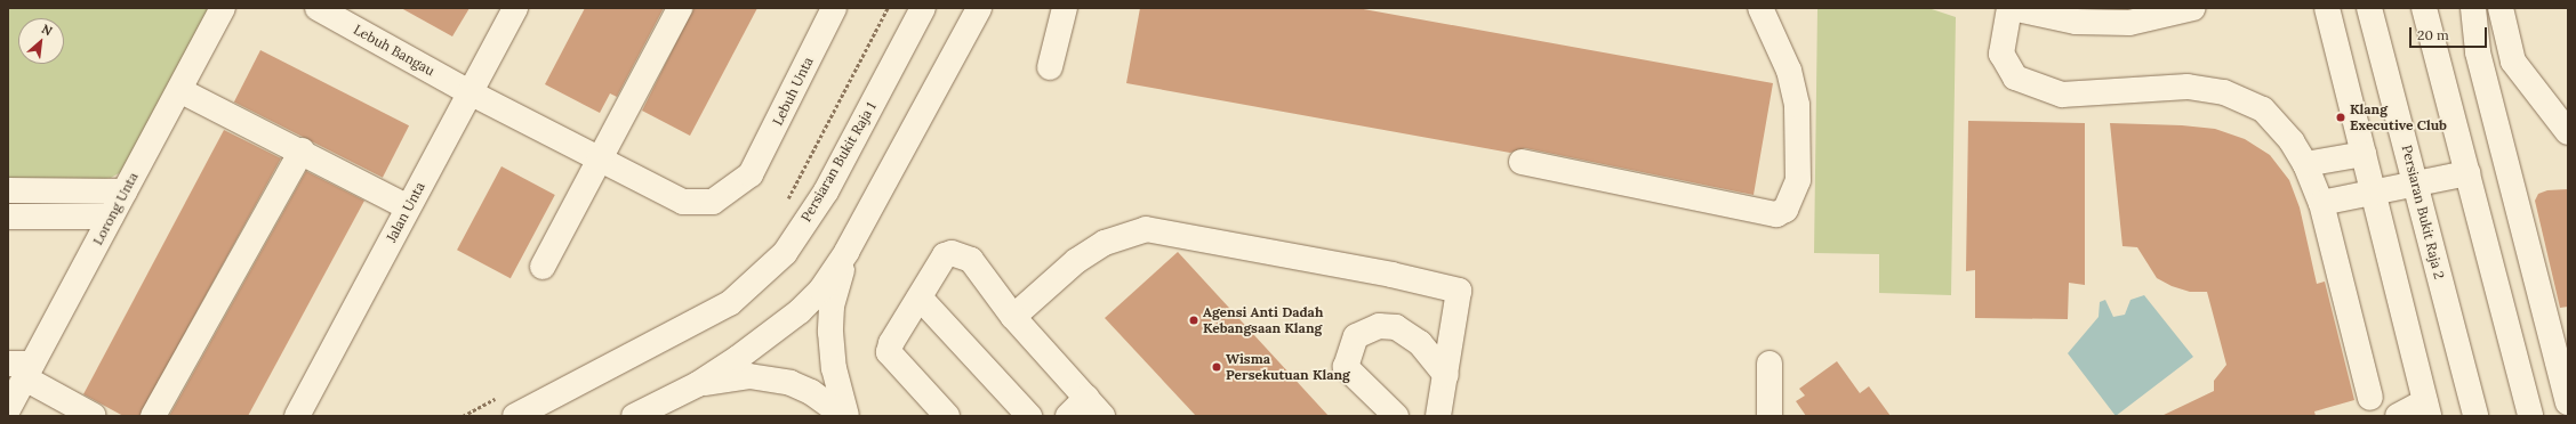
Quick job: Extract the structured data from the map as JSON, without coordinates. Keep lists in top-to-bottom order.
{
  "streets": {
    "street": [
      "Lebuh Bangau",
      "Lebuh Unta",
      "Persiaran Bukit Raja 1",
      "Lorong Unta",
      "Jalan Unta",
      "Persiaran Bukit Raja 2"
    ]
  },
  "crossings": [
    ["Lebuh Bangau", "Lebuh Unta"],
    ["Lebuh Bangau", "Jalan Unta"]
  ],
  "places": ["Klang Executive Club", "Agensi Anti Dadah Kebangsaan Klang", "Wisma Persekutuan Klang"],
  "scale_bar": "20 m",
  "north": "top right"
}
